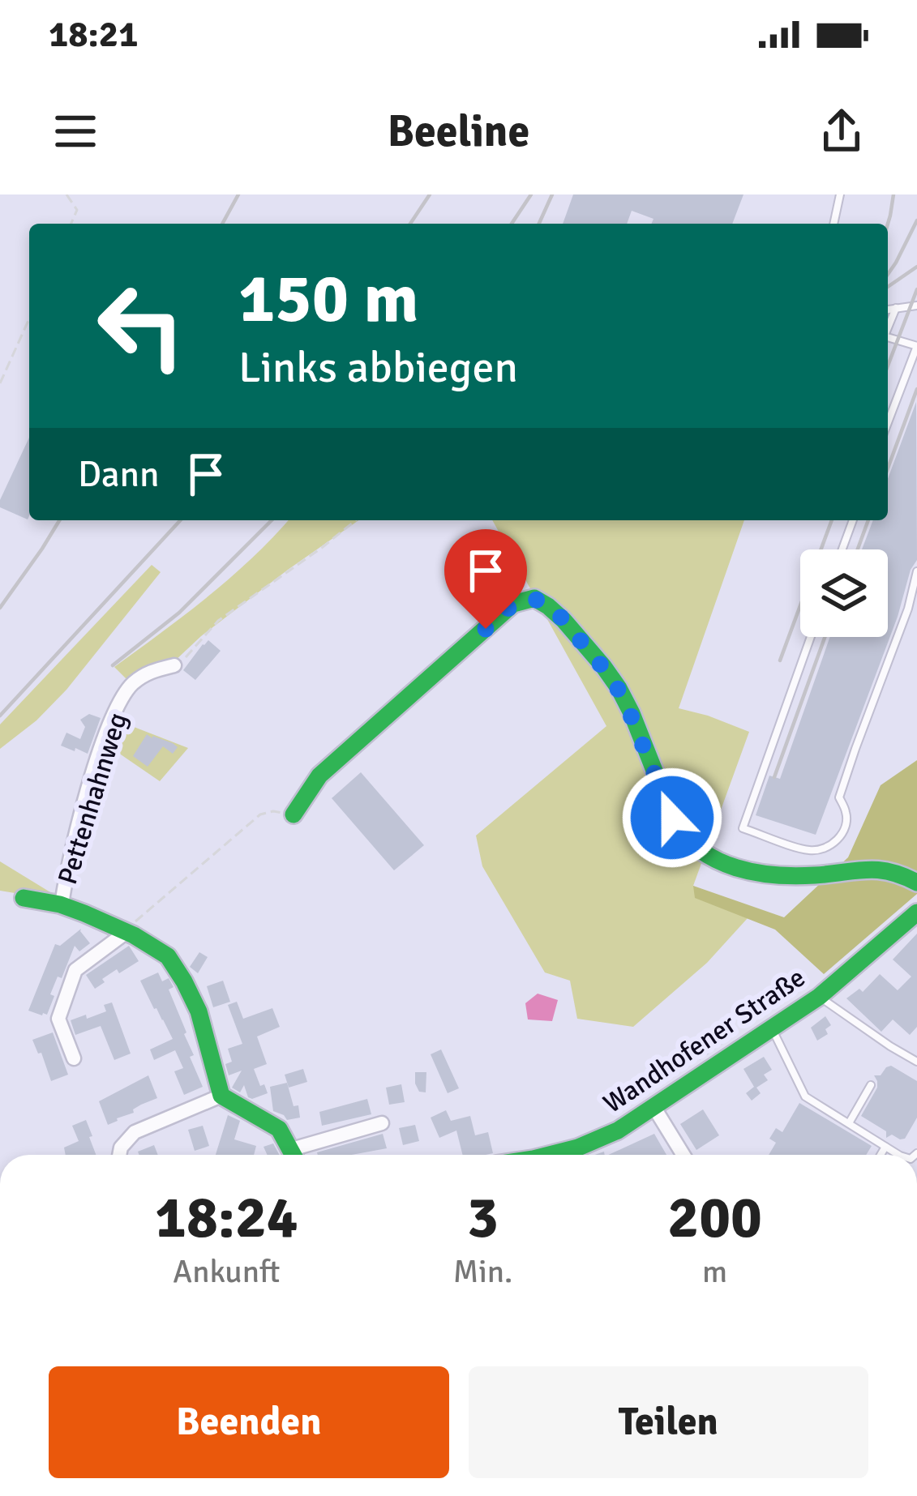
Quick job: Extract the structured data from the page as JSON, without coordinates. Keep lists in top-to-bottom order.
{
  "streets": {
    "street": ["Pettenhahnweg", "Wandhofener Straße"]
  },
  "page": {
    "status": "18:21",
    "header": "Beeline",
    "turn": ["150 m", "Links abbiegen"],
    "then": "Dann",
    "eta": [
      "18:24",
      "Ankunft",
      "3",
      "Min.",
      "200",
      "m"
    ],
    "buttons": ["Beenden", "Teilen"]
  }
}
